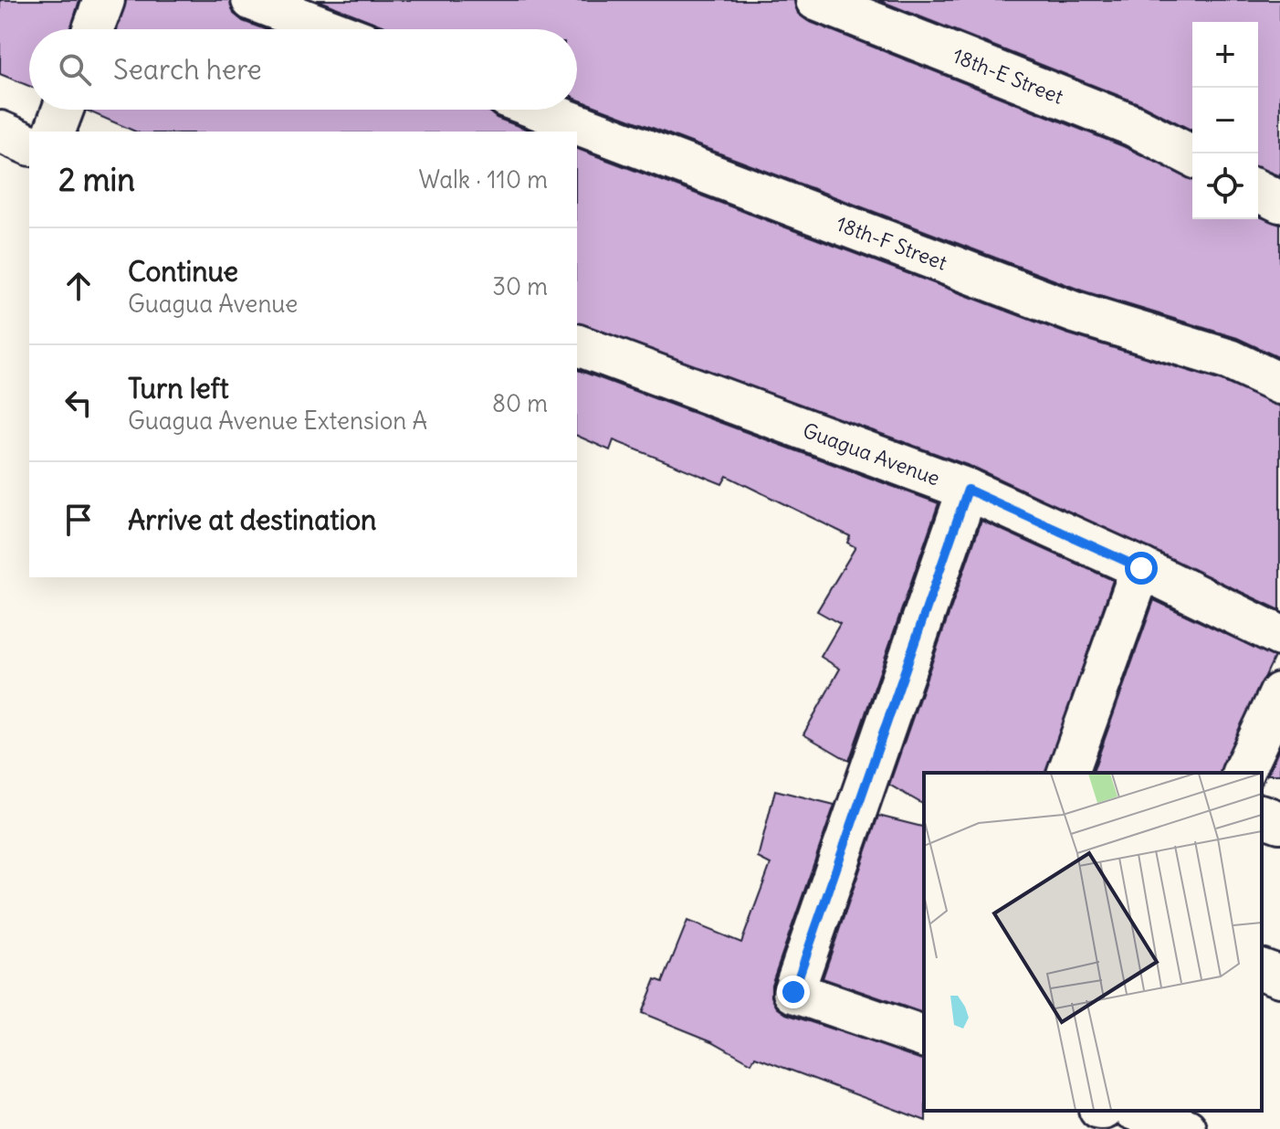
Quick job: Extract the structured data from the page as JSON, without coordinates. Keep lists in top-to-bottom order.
{
  "streets": {
    "street": ["18th-E Street", "18th-F Street", "Guagua Avenue"]
  },
  "page": {
    "map_buttons": ["+", "−"],
    "search": "Search here",
    "heading": ["2 min", "Walk · 110 m"],
    "list": [
      ["Continue", "Guagua Avenue", "30 m"],
      ["Turn left", "Guagua Avenue Extension A", "80 m"],
      "Arrive at destination"
    ]
  }
}
